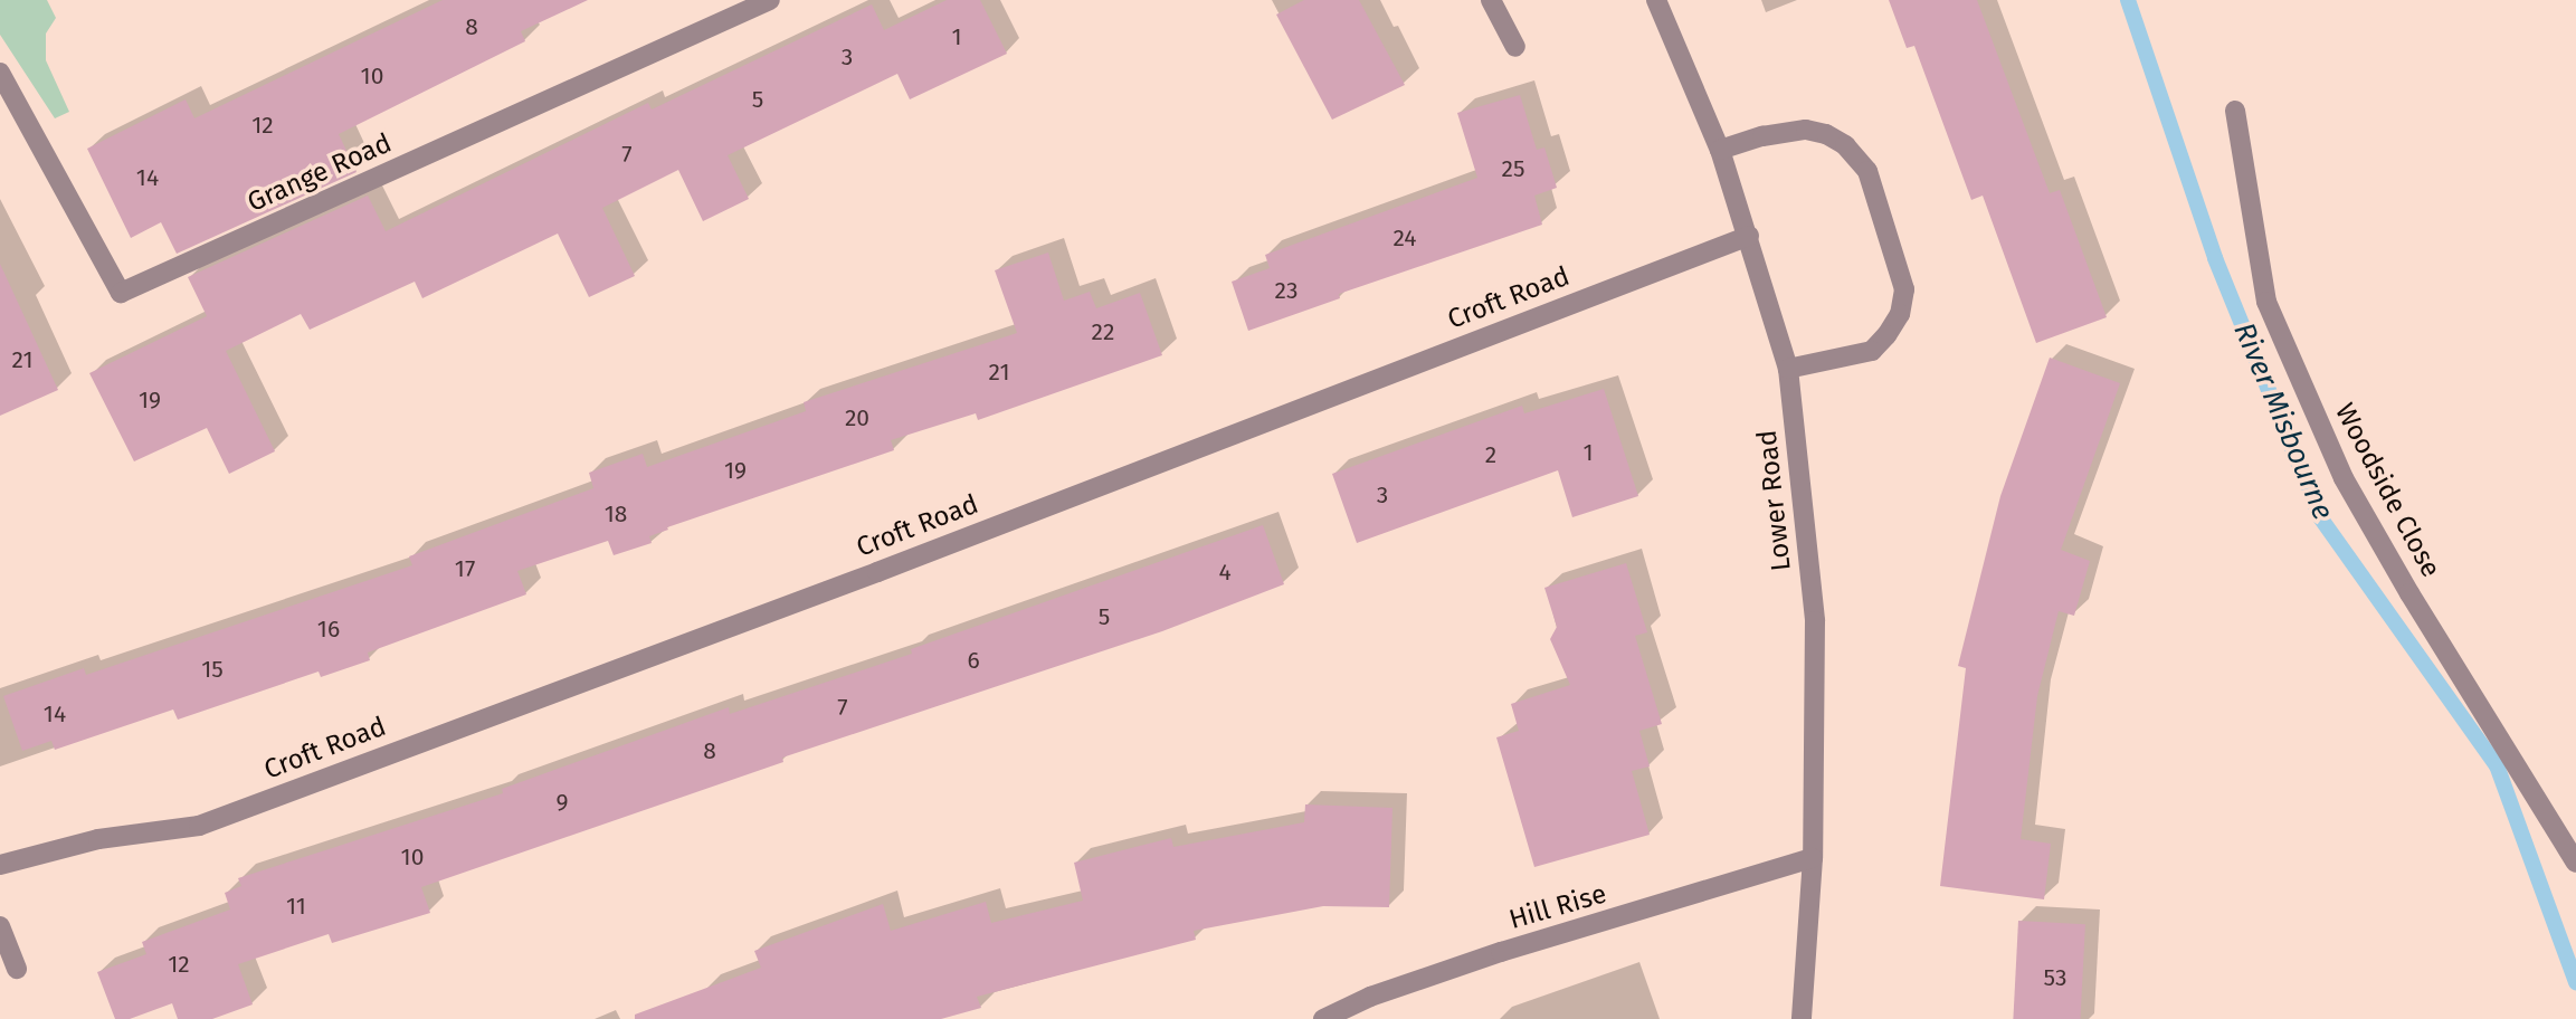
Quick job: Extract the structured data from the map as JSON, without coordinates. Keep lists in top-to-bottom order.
{
  "streets": {
    "street": [
      "Grange Road",
      "Croft Road",
      "Woodside Close",
      "Lower Road",
      "Hill Rise"
    ]
  },
  "crossings": [
    ["Croft Road", "Lower Road"],
    ["Lower Road", "Hill Rise"]
  ],
  "water": ["River Misbourne"],
  "house_numbers": [
    "8",
    "1",
    "3",
    "10",
    "5",
    "12",
    "7",
    "25",
    "14",
    "24",
    "23",
    "22",
    "21",
    "21",
    "19",
    "20",
    "1",
    "2",
    "19",
    "3",
    "18",
    "17",
    "4",
    "5",
    "16",
    "6",
    "15",
    "7",
    "14",
    "8",
    "9",
    "10",
    "11",
    "12",
    "53"
  ]
}
